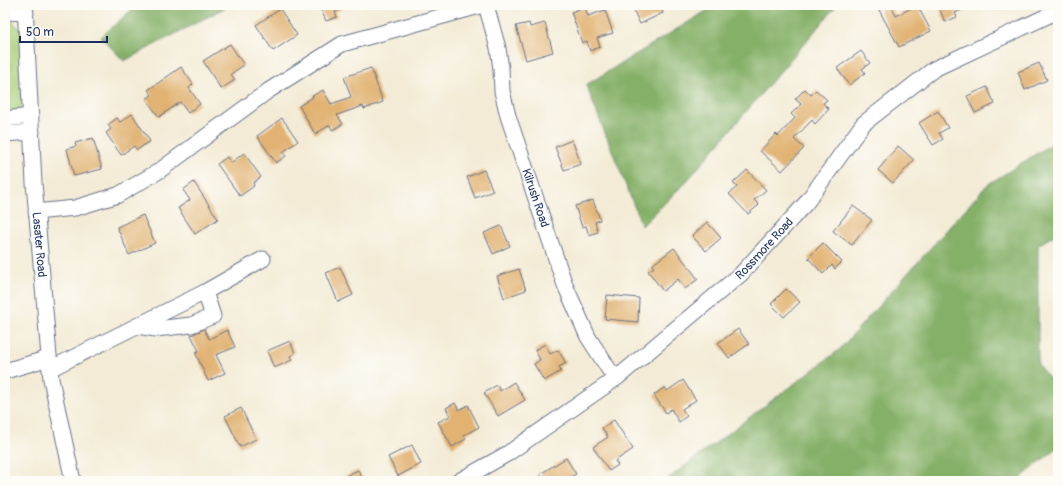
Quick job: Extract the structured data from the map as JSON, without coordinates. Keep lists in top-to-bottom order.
{
  "streets": {
    "street": ["Kilrush Road", "Lasater Road", "Rossmore Road"]
  },
  "crossings": [
    ["Kilrush Road", "Rossmore Road"]
  ],
  "scale_bar": "50 m"
}
